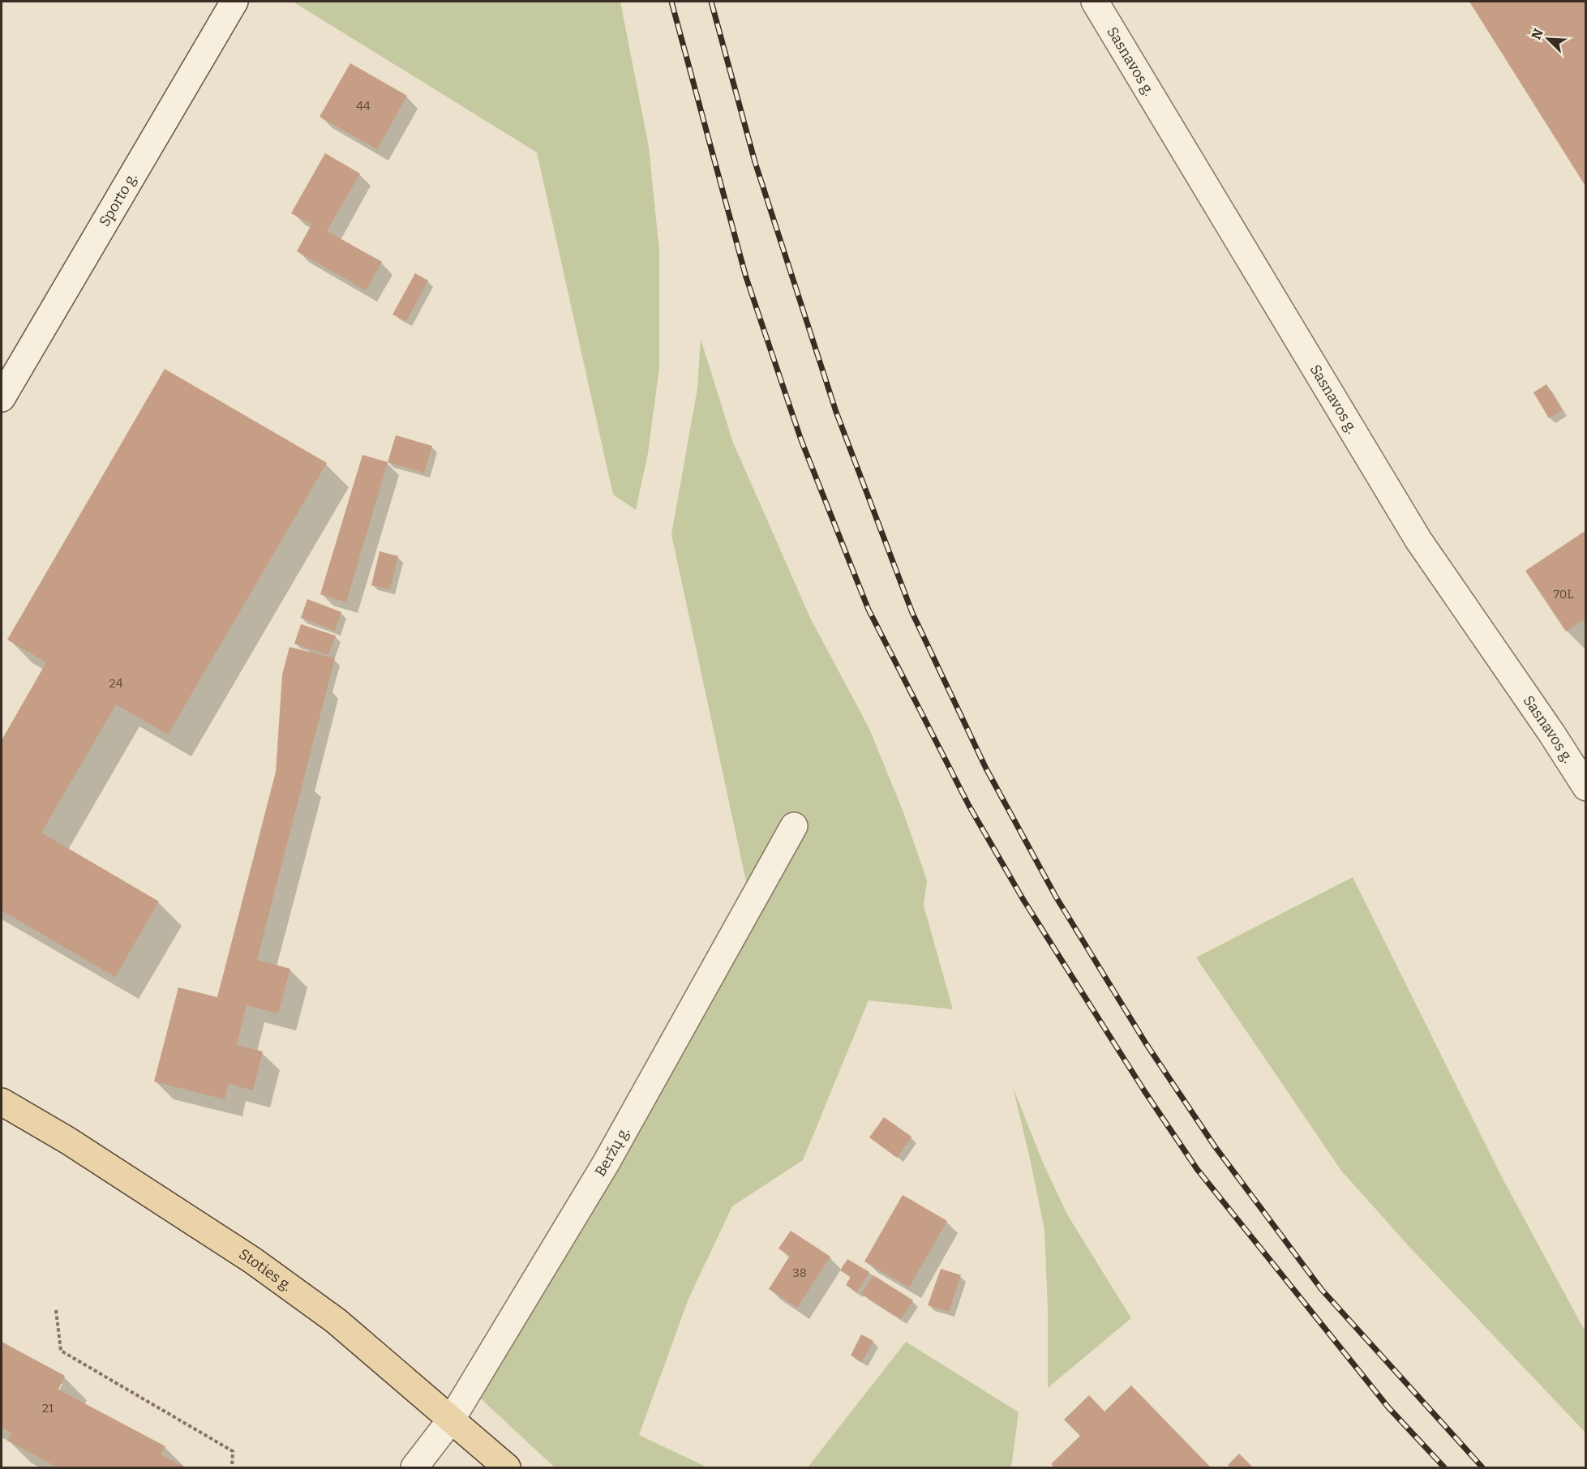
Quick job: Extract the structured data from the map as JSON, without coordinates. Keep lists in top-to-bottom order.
{
  "streets": {
    "main road": ["Stoties g."],
    "street": ["Sasnavos g.", "Sporto g.", "Beržų g."]
  },
  "crossings": [
    ["Beržų g.", "Stoties g."]
  ],
  "house_numbers": [
    "44",
    "70L",
    "24",
    "38",
    "21"
  ],
  "north": "top left"
}
